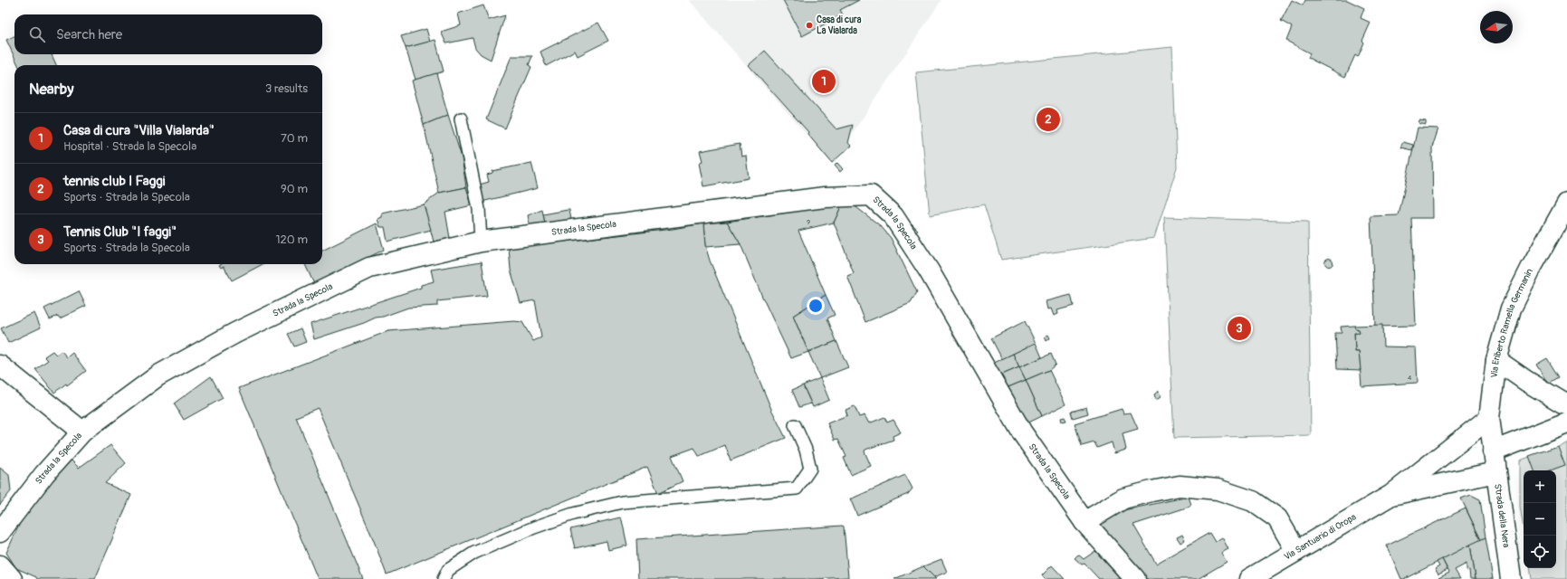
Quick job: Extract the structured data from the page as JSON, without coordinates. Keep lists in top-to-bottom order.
{
  "streets": {
    "street": [
      "Strada la Specola",
      "Via Eriberto Ramella Germanin",
      "Strada della Nera",
      "Via Santuario di Oropa"
    ]
  },
  "crossings": [
    ["Via Eriberto Ramella Germanin", "Strada della Nera"],
    ["Via Eriberto Ramella Germanin", "Via Santuario di Oropa"],
    ["Strada della Nera", "Via Santuario di Oropa"]
  ],
  "places": ["Casa di cura La Vialarda"],
  "house_numbers": ["9", "4"],
  "north": "left",
  "page": {
    "search": "Search here",
    "heading": ["Nearby", "3 results"],
    "pins": ["1", "2", "3"],
    "list": [
      {
        "mark": "1",
        "name": "Casa di cura \"Villa Vialarda\"",
        "note": "Hospital · Strada la Specola",
        "value": "70 m"
      },
      {
        "mark": "2",
        "name": "tennis club I Faggi",
        "note": "Sports · Strada la Specola",
        "value": "90 m"
      },
      {
        "mark": "3",
        "name": "Tennis Club \"I faggi\"",
        "note": "Sports · Strada la Specola",
        "value": "120 m"
      }
    ],
    "map_buttons": ["+", "−"]
  }
}
